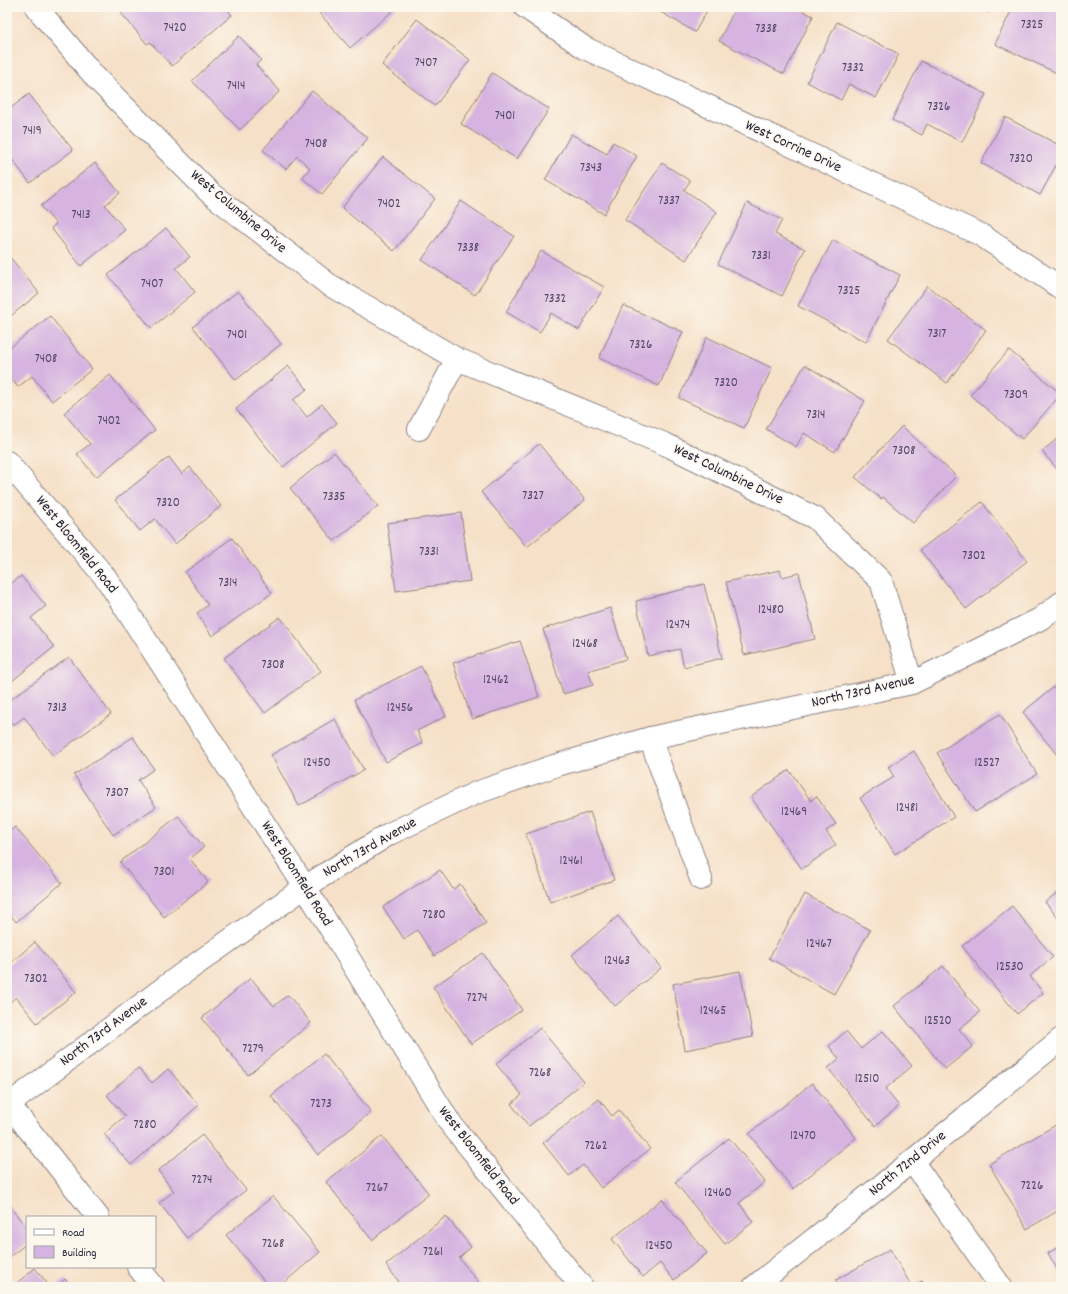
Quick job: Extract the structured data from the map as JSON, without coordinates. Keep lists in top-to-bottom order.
{
  "streets": {
    "street": [
      "West Corrine Drive",
      "West Columbine Drive",
      "West Bloomfield Road",
      "North 73rd Avenue",
      "North 72nd Drive"
    ]
  },
  "crossings": [
    ["West Columbine Drive", "North 73rd Avenue"],
    ["West Bloomfield Road", "North 73rd Avenue"]
  ],
  "house_numbers": [
    "7325",
    "7420",
    "7338",
    "7407",
    "7332",
    "7414",
    "7326",
    "7401",
    "7419",
    "7408",
    "7320",
    "7343",
    "7337",
    "7402",
    "7413",
    "7338",
    "7331",
    "7407",
    "7325",
    "7332",
    "7317",
    "7401",
    "7326",
    "7408",
    "7320",
    "7309",
    "7314",
    "7402",
    "7308",
    "7327",
    "7335",
    "7320",
    "7331",
    "7302",
    "7314",
    "12480",
    "12474",
    "12468",
    "7308",
    "12462",
    "7313",
    "12456",
    "12450",
    "12527",
    "7307",
    "12481",
    "12469",
    "12461",
    "7301",
    "7280",
    "12467",
    "12463",
    "12530",
    "7302",
    "7274",
    "12465",
    "12520",
    "7279",
    "7268",
    "12510",
    "7273",
    "7280",
    "12470",
    "7262",
    "7274",
    "7226",
    "7267",
    "12460",
    "7268",
    "12450",
    "7261"
  ],
  "legend": ["Road", "Building"]
}
